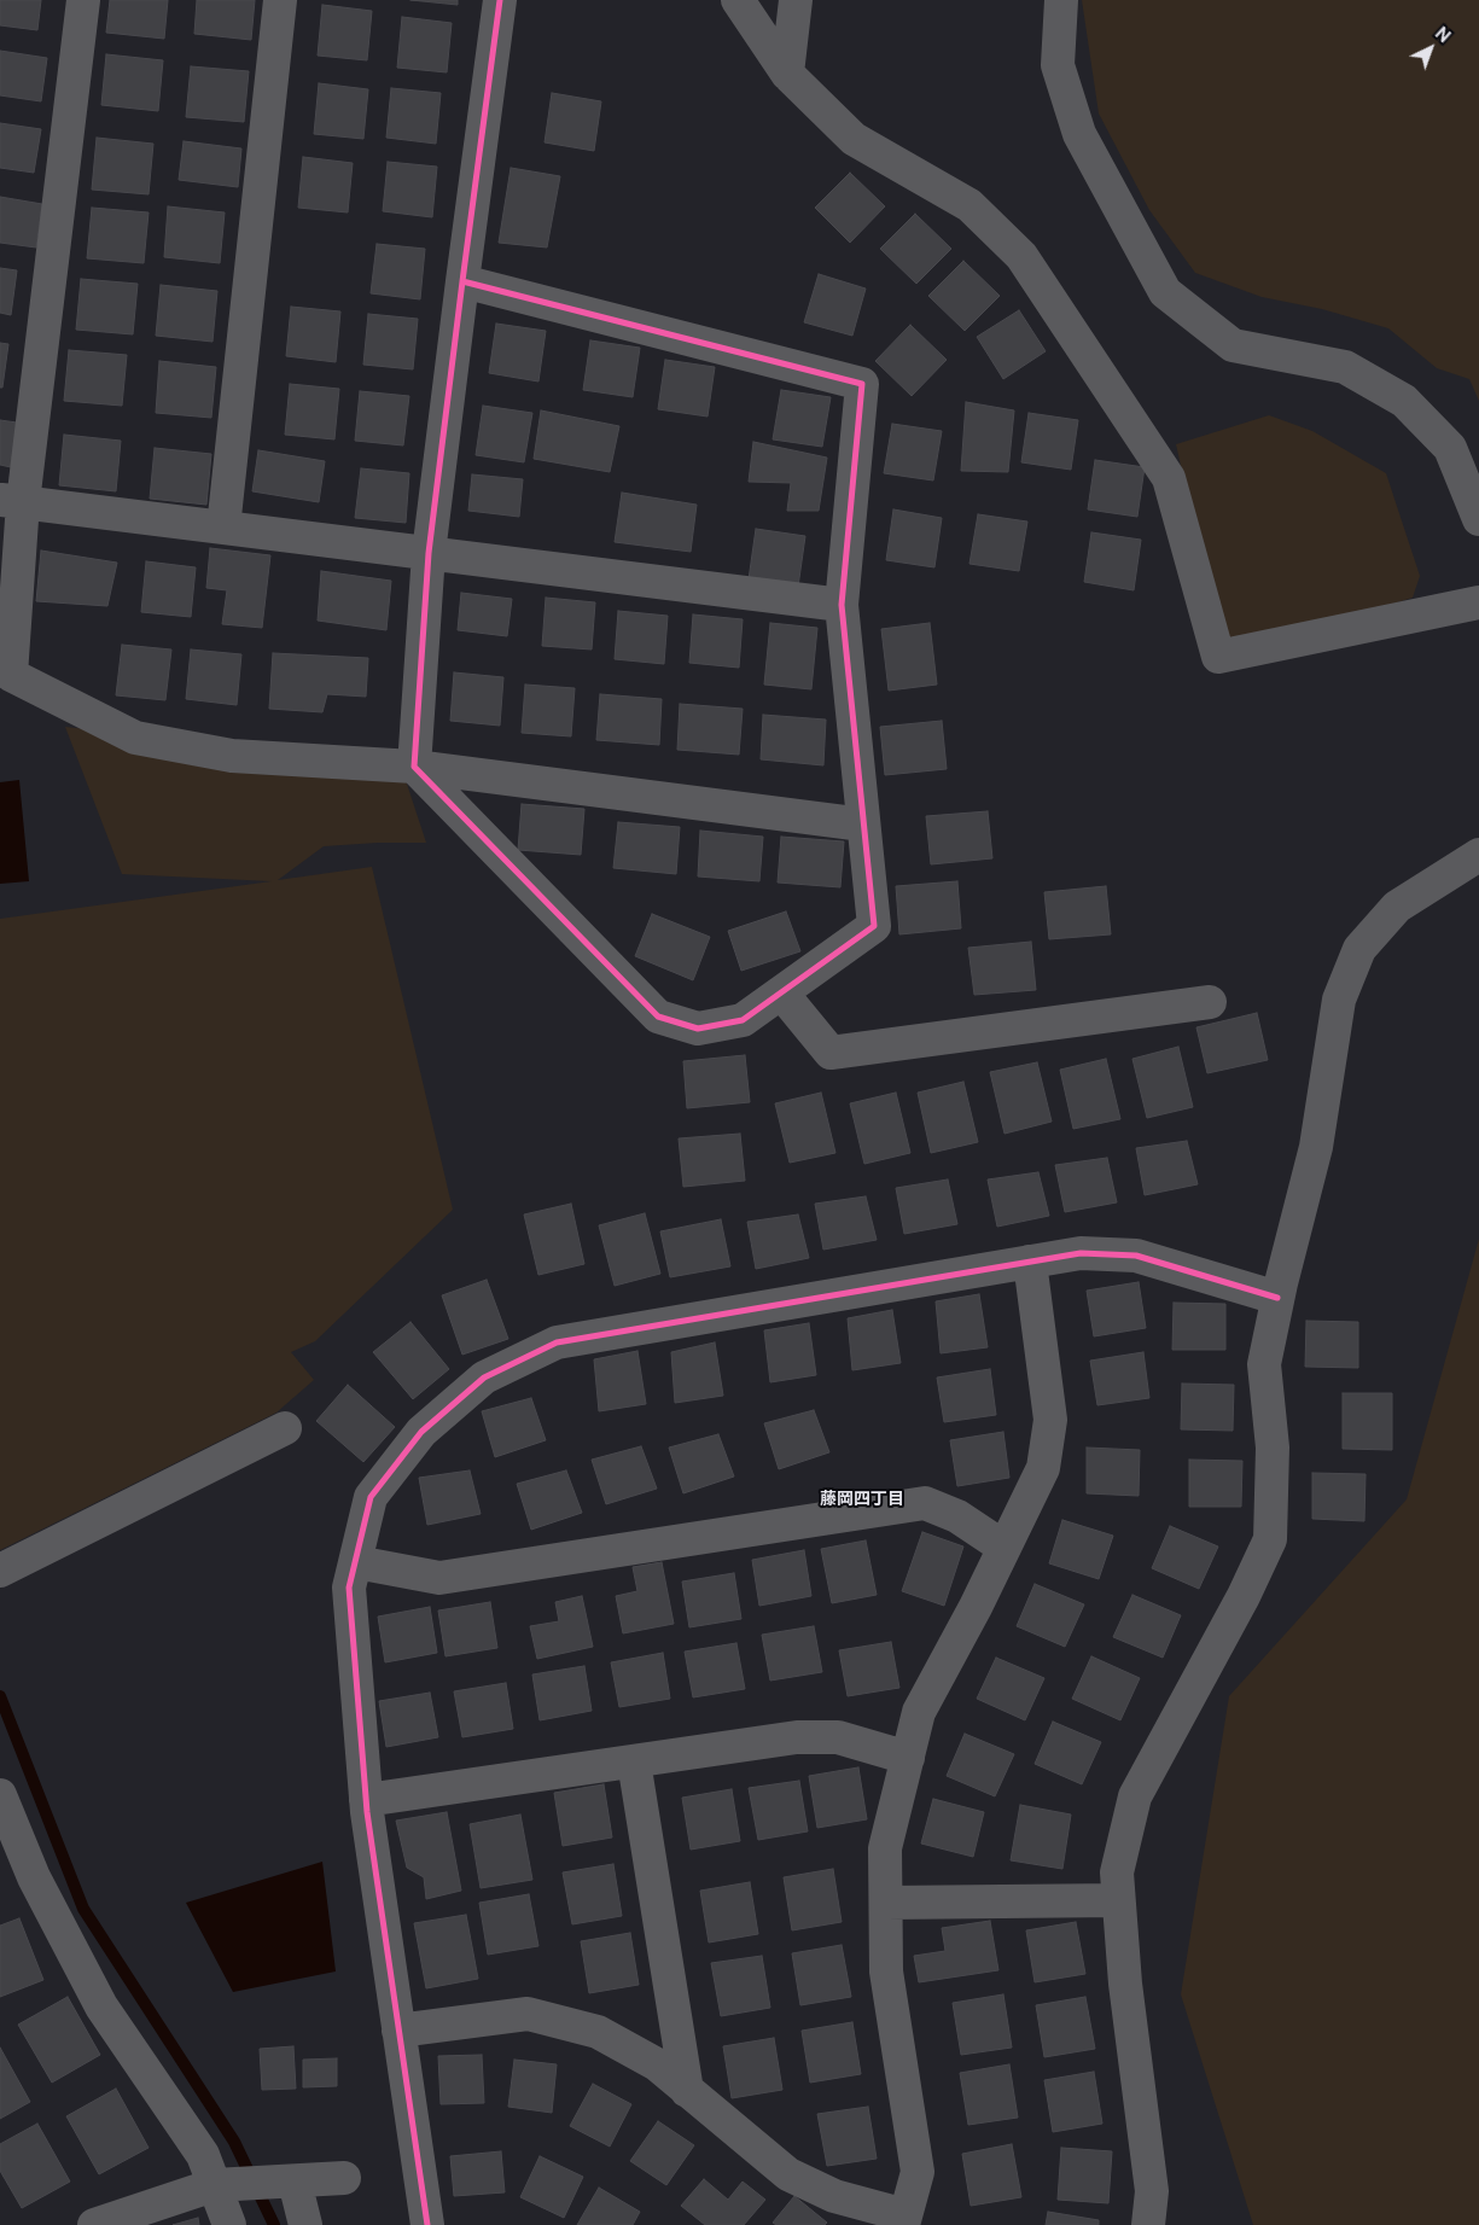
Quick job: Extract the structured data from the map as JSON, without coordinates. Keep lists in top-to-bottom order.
{
  "districts": ["藤岡四丁目"],
  "north": "top right"
}
